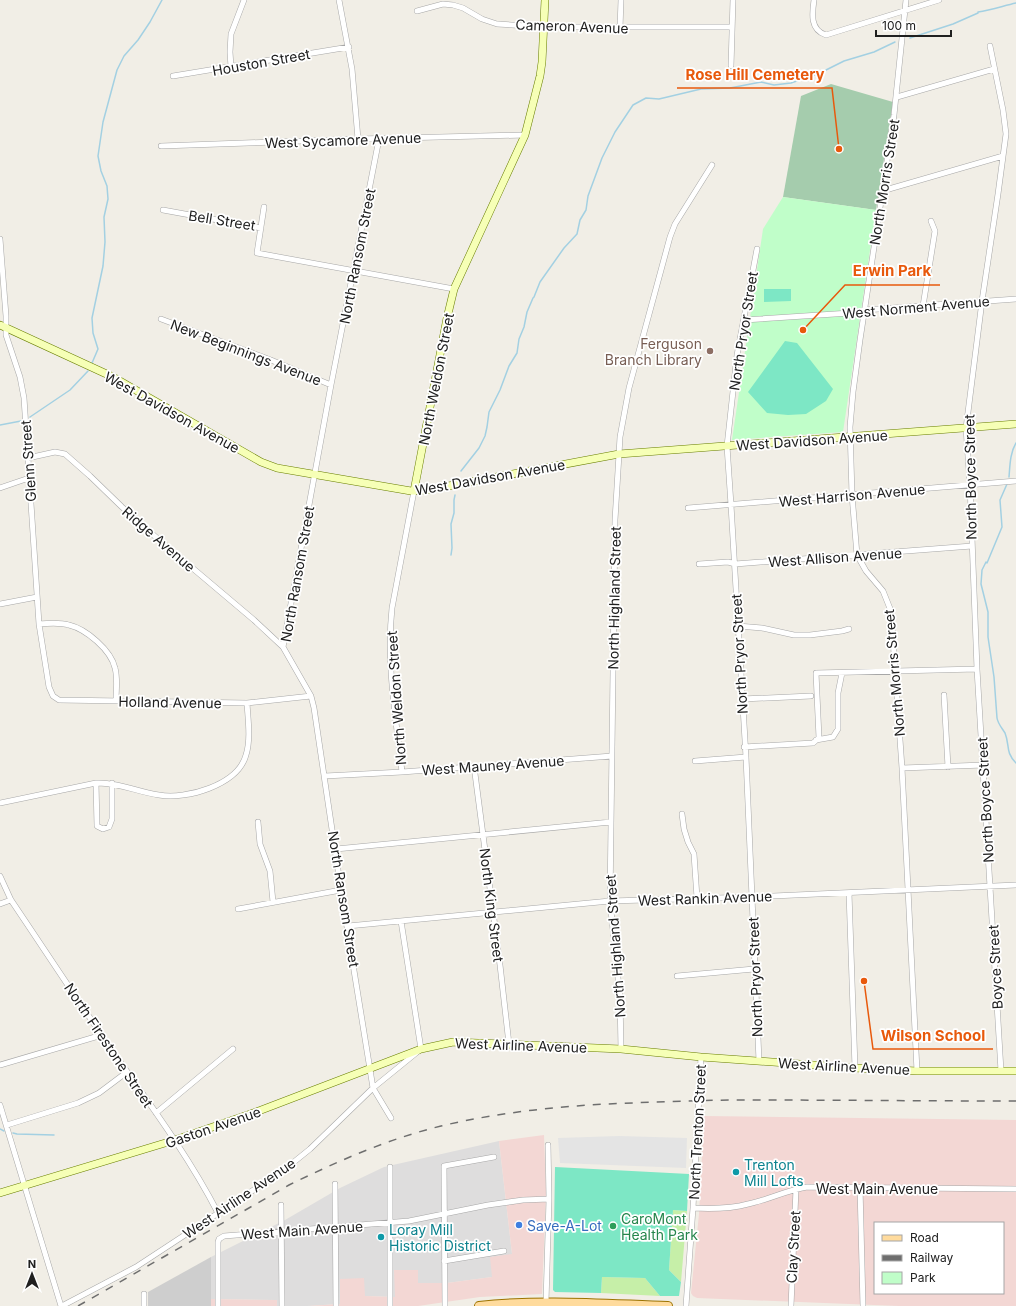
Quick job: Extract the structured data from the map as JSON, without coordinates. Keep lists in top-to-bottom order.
{
  "streets": {
    "street": [
      "Cameron Avenue",
      "Houston Street",
      "West Sycamore Avenue",
      "North Morris Street",
      "Bell Street",
      "North Ransom Street",
      "West Norment Avenue",
      "North Pryor Street",
      "New Beginnings Avenue",
      "North Weldon Street",
      "West Davidson Avenue",
      "Glenn Street",
      "North Boyce Street",
      "West Harrison Avenue",
      "Ridge Avenue",
      "West Allison Avenue",
      "North Highland Street",
      "Holland Avenue",
      "West Mauney Avenue",
      "West Rankin Avenue",
      "North King Street",
      "Boyce Street",
      "North Firestone Street",
      "West Airline Avenue",
      "Gaston Avenue",
      "North Trenton Street",
      "West Main Avenue",
      "Clay Street"
    ]
  },
  "crossings": [
    ["Cameron Avenue", "North Weldon Street"],
    ["West Sycamore Avenue", "North Ransom Street"],
    ["West Sycamore Avenue", "North Weldon Street"],
    ["North Morris Street", "West Norment Avenue"],
    ["North Morris Street", "West Davidson Avenue"],
    ["North Morris Street", "West Harrison Avenue"],
    ["North Morris Street", "West Allison Avenue"],
    ["North Morris Street", "West Rankin Avenue"],
    ["North Morris Street", "West Airline Avenue"],
    ["North Ransom Street", "New Beginnings Avenue"],
    ["North Ransom Street", "West Davidson Avenue"],
    ["North Ransom Street", "Ridge Avenue"],
    ["North Ransom Street", "Holland Avenue"],
    ["North Ransom Street", "West Mauney Avenue"],
    ["North Ransom Street", "West Rankin Avenue"],
    ["North Ransom Street", "West Airline Avenue"],
    ["North Ransom Street", "Gaston Avenue"],
    ["West Norment Avenue", "North Pryor Street"],
    ["West Norment Avenue", "North Boyce Street"],
    ["North Pryor Street", "West Davidson Avenue"],
    ["North Pryor Street", "West Harrison Avenue"],
    ["North Pryor Street", "West Allison Avenue"],
    ["North Pryor Street", "West Rankin Avenue"],
    ["North Pryor Street", "West Airline Avenue"],
    ["North Weldon Street", "West Davidson Avenue"],
    ["North Weldon Street", "West Mauney Avenue"],
    ["West Davidson Avenue", "Glenn Street"],
    ["West Davidson Avenue", "North Boyce Street"],
    ["West Davidson Avenue", "North Highland Street"],
    ["Glenn Street", "Ridge Avenue"],
    ["Glenn Street", "Holland Avenue"],
    ["North Boyce Street", "West Harrison Avenue"],
    ["North Boyce Street", "West Allison Avenue"],
    ["North Boyce Street", "West Rankin Avenue"],
    ["North Boyce Street", "Boyce Street"],
    ["North Highland Street", "West Mauney Avenue"],
    ["North Highland Street", "West Rankin Avenue"],
    ["North Highland Street", "West Airline Avenue"],
    ["West Mauney Avenue", "North King Street"],
    ["West Rankin Avenue", "North King Street"],
    ["West Rankin Avenue", "Boyce Street"],
    ["North King Street", "West Airline Avenue"],
    ["Boyce Street", "West Airline Avenue"],
    ["North Firestone Street", "West Airline Avenue"],
    ["North Firestone Street", "Gaston Avenue"],
    ["West Airline Avenue", "Gaston Avenue"],
    ["West Airline Avenue", "North Trenton Street"],
    ["North Trenton Street", "West Main Avenue"],
    ["West Main Avenue", "Clay Street"]
  ],
  "places": [
    "Rose Hill Cemetery",
    "Erwin Park",
    "Ferguson Branch Library",
    "Wilson School",
    "Trenton Mill Lofts",
    "Save-A-Lot",
    "CaroMont Health Park",
    "Loray Mill Historic District"
  ],
  "legend": ["Road", "Railway", "Park"],
  "scale_bar": "100 m",
  "north": "top"
}
